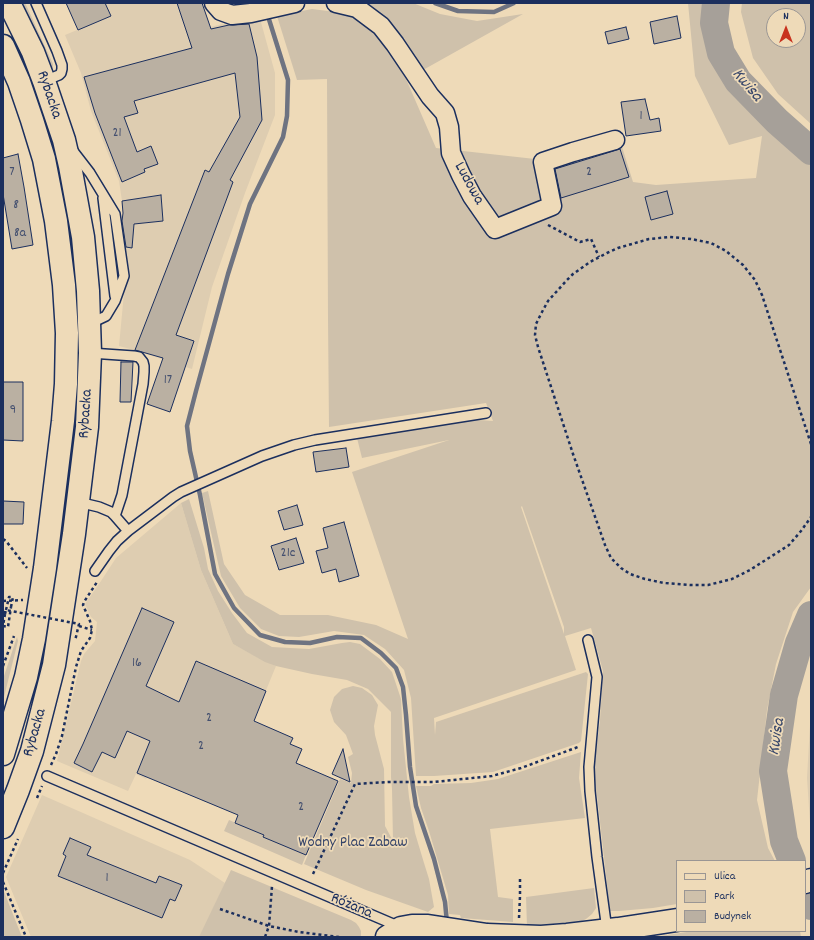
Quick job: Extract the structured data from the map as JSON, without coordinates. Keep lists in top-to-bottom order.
{
  "streets": {
    "main road": ["Rybacka", "Różana"],
    "street": ["Ludowa"]
  },
  "water": ["Kwisa"],
  "parks": ["Wodny Plac Zabaw"],
  "house_numbers": [
    "1",
    "21",
    "7",
    "2",
    "8",
    "8a",
    "17",
    "9",
    "21c",
    "16",
    "2",
    "2",
    "2",
    "1"
  ],
  "legend": ["Ulica", "Park", "Budynek"],
  "north": "top"
}
